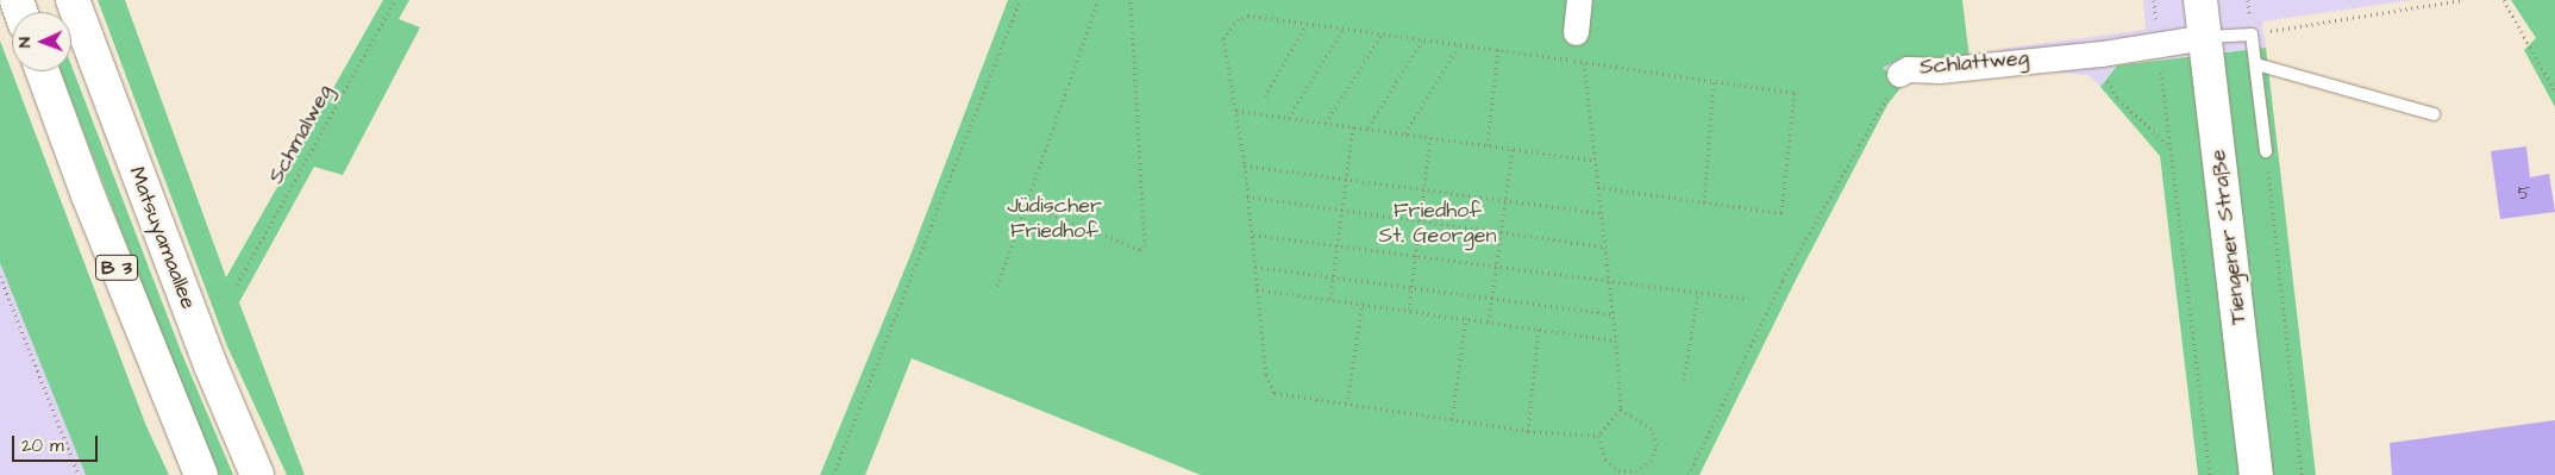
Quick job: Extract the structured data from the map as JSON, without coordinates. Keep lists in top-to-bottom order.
{
  "streets": {
    "main road": ["Tiengener Straße", "Matsuyamaallee", "B 3"],
    "street": ["Schlattweg"],
    "path": ["Schmalweg"]
  },
  "crossings": [
    ["Schlattweg", "Tiengener Straße"]
  ],
  "parks": ["Jüdischer Friedhof", "Friedhof St. Georgen"],
  "house_numbers": ["5"],
  "scale_bar": "20 m",
  "north": "left"
}
